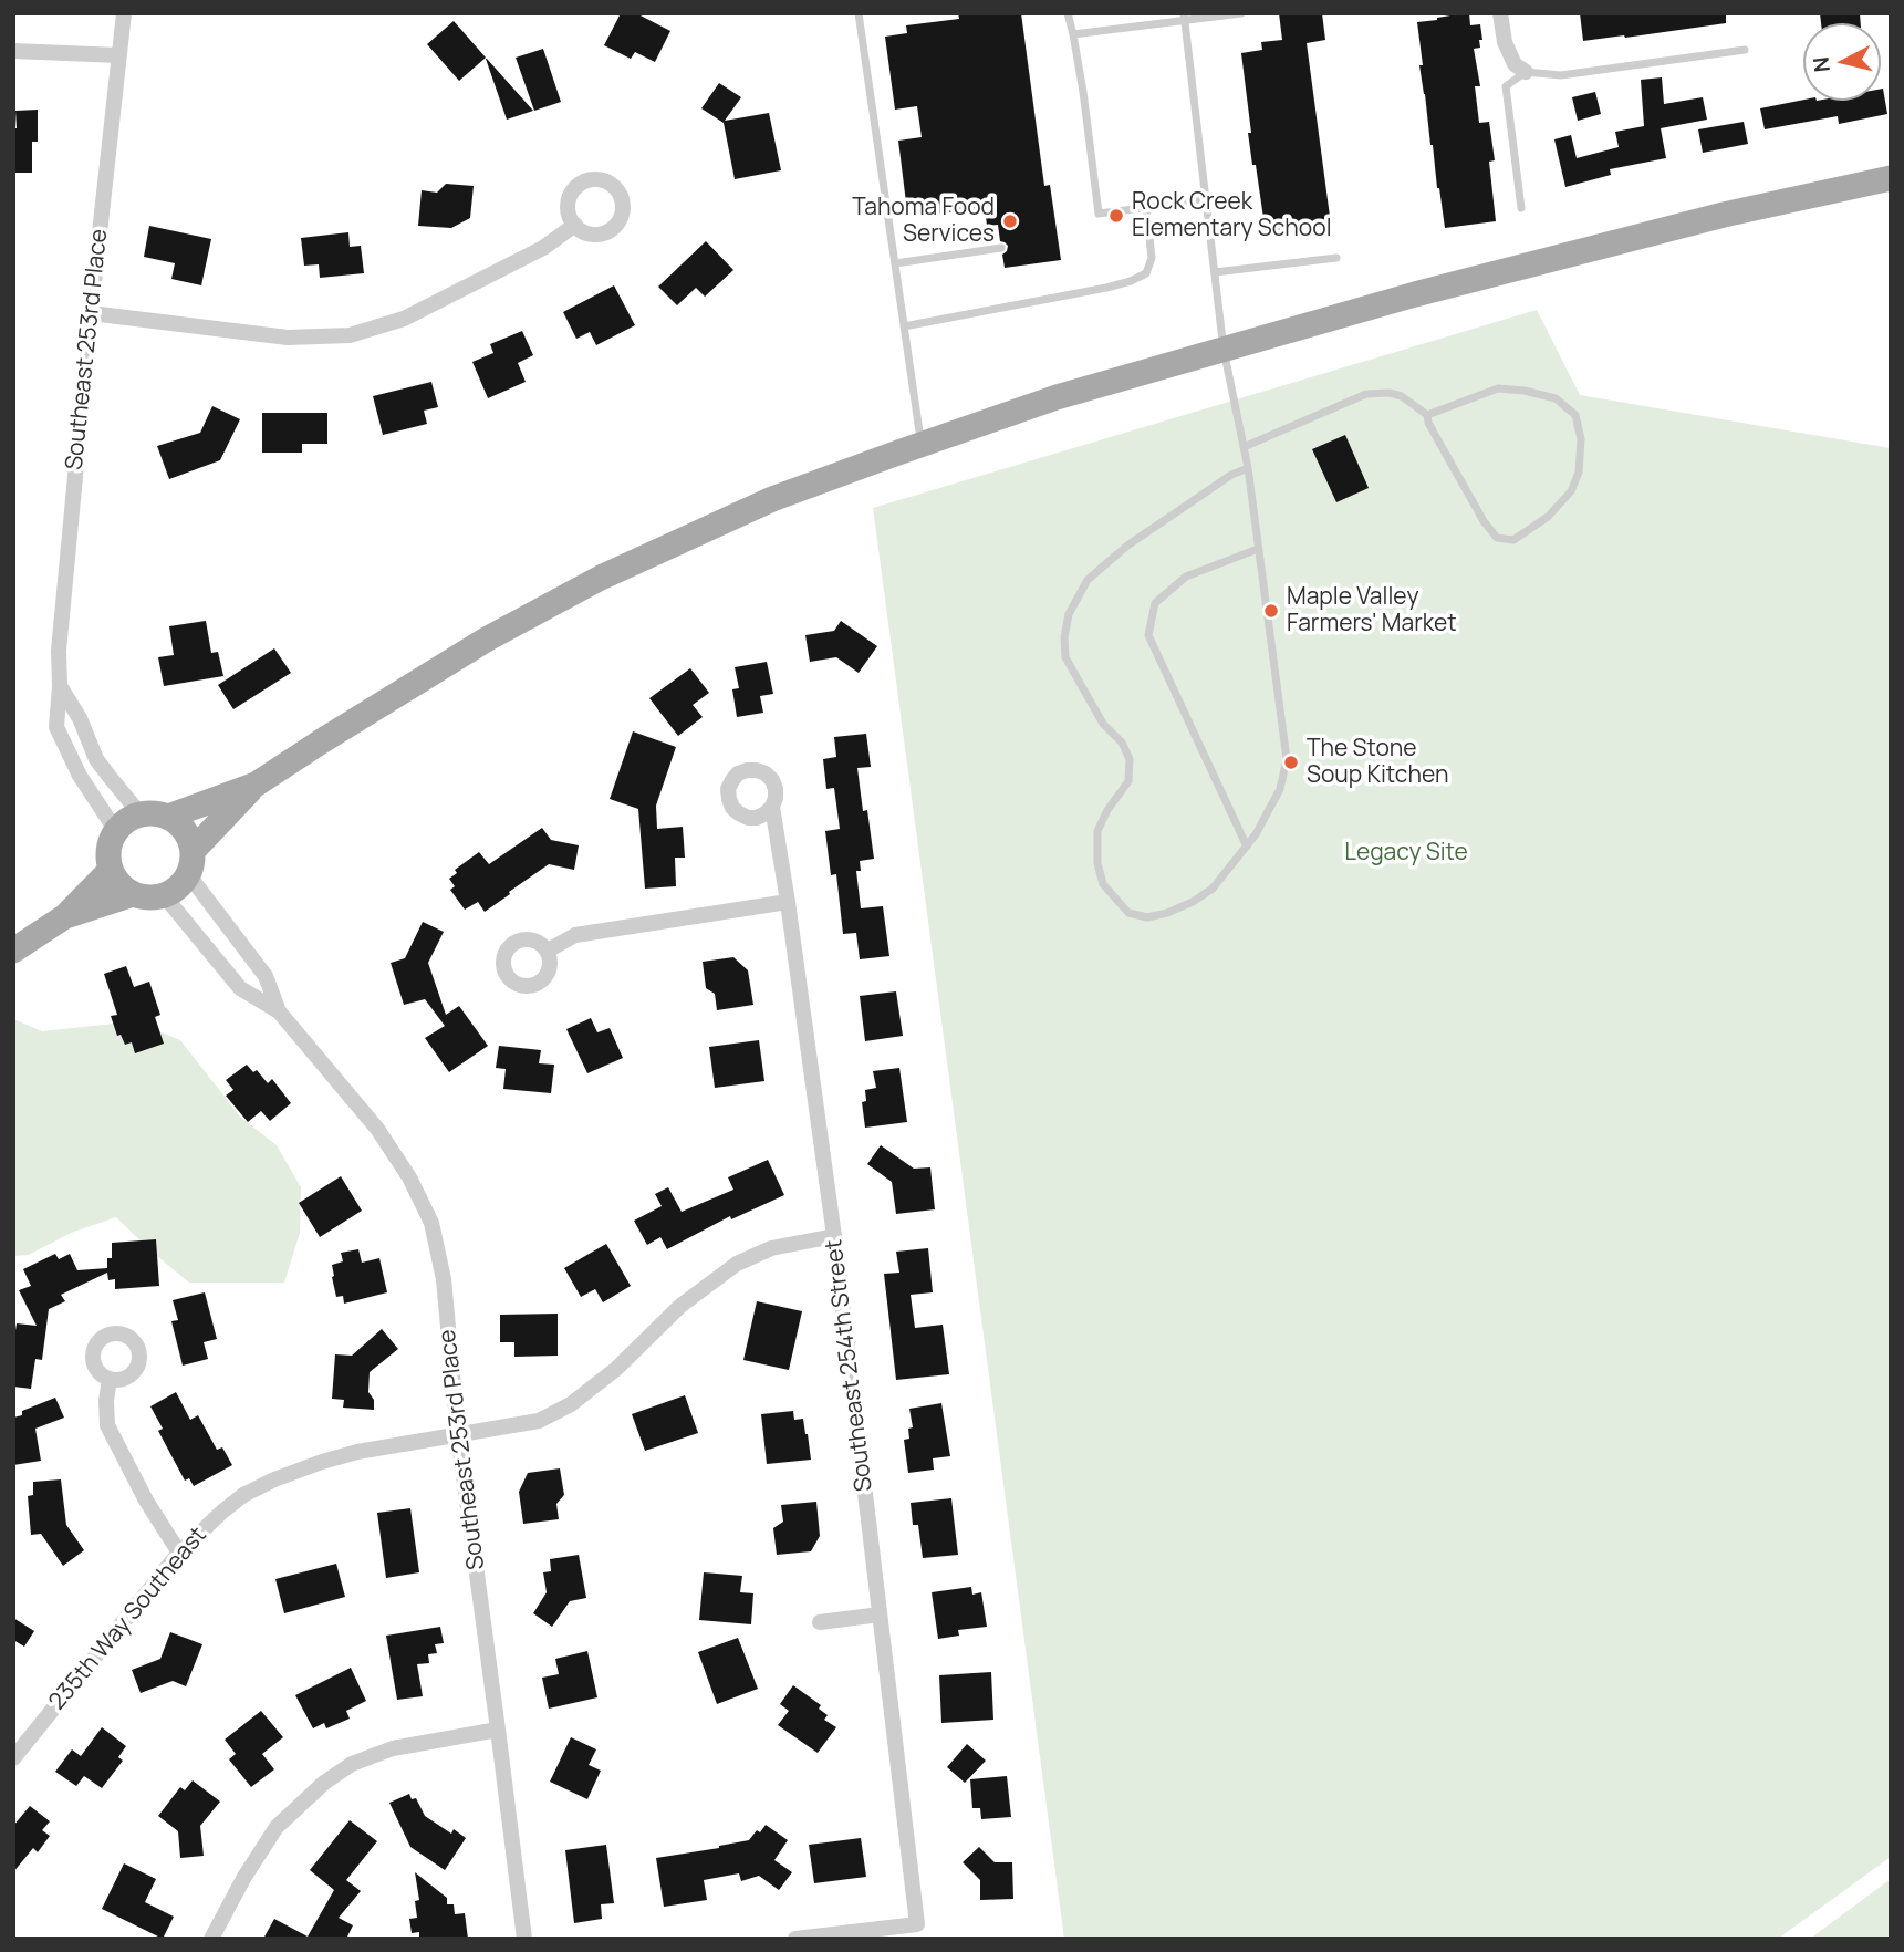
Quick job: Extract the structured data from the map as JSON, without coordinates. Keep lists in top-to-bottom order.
{
  "streets": {
    "street": ["Southeast 253rd Place", "Southeast 254th Street", "235th Way Southeast"]
  },
  "crossings": [
    ["Southeast 253rd Place", "235th Way Southeast"],
    ["Southeast 254th Street", "235th Way Southeast"]
  ],
  "parks": ["Legacy Site"],
  "places": [
    "Rock Creek Elementary School",
    "Tahoma Food Services",
    "Maple Valley Farmers' Market",
    "The Stone Soup Kitchen"
  ],
  "north": "left"
}
